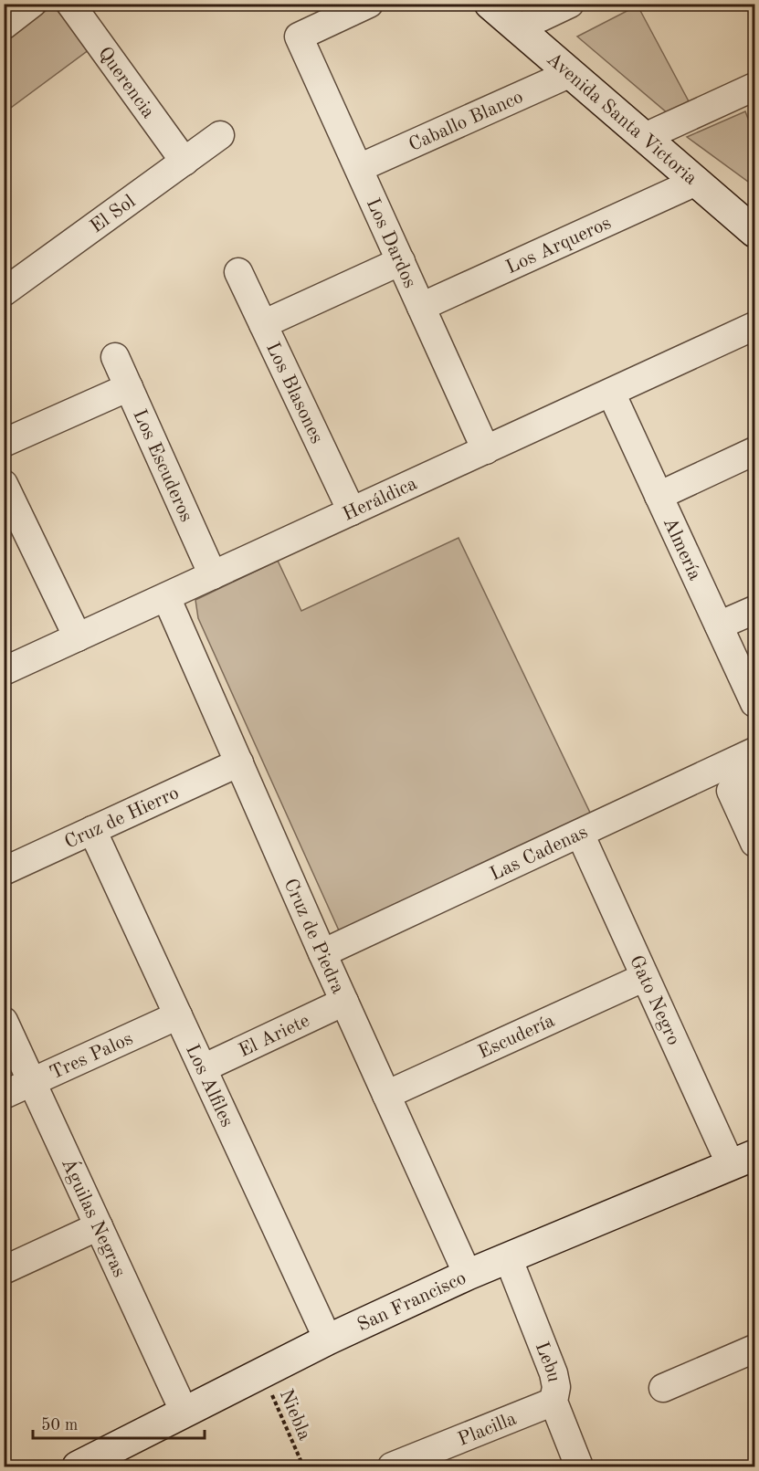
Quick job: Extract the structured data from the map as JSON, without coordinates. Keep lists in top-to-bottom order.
{
  "streets": {
    "main road": ["Avenida Santa Victoria", "San Francisco"],
    "street": [
      "Querencia",
      "Caballo Blanco",
      "El Sol",
      "Los Dardos",
      "Los Arqueros",
      "Los Blasones",
      "Los Escuderos",
      "Heráldica",
      "Almería",
      "Cruz de Hierro",
      "Las Cadenas",
      "Cruz de Piedra",
      "Gato Negro",
      "El Ariete",
      "Escudería",
      "Tres Palos",
      "Los Alfiles",
      "Águilas Negras",
      "Lebu",
      "Placilla"
    ],
    "path": ["Niebla"]
  },
  "crossings": [
    ["Querencia", "El Sol"],
    ["Avenida Santa Victoria", "Caballo Blanco"],
    ["Avenida Santa Victoria", "Los Arqueros"],
    ["Caballo Blanco", "Los Dardos"],
    ["Los Dardos", "Los Arqueros"],
    ["Los Dardos", "Heráldica"],
    ["Los Blasones", "Heráldica"],
    ["Los Escuderos", "Heráldica"],
    ["Heráldica", "Almería"],
    ["Heráldica", "Cruz de Piedra"],
    ["Cruz de Hierro", "Cruz de Piedra"],
    ["Cruz de Hierro", "Los Alfiles"],
    ["Las Cadenas", "Cruz de Piedra"],
    ["Las Cadenas", "Gato Negro"],
    ["Cruz de Piedra", "El Ariete"],
    ["Cruz de Piedra", "Escudería"],
    ["Cruz de Piedra", "San Francisco"],
    ["Gato Negro", "Escudería"],
    ["Gato Negro", "San Francisco"],
    ["El Ariete", "Los Alfiles"],
    ["Tres Palos", "Los Alfiles"],
    ["Tres Palos", "Águilas Negras"],
    ["Los Alfiles", "San Francisco"],
    ["Águilas Negras", "San Francisco"],
    ["San Francisco", "Lebu"],
    ["San Francisco", "Niebla"],
    ["Lebu", "Placilla"]
  ],
  "scale_bar": "50 m"
}
